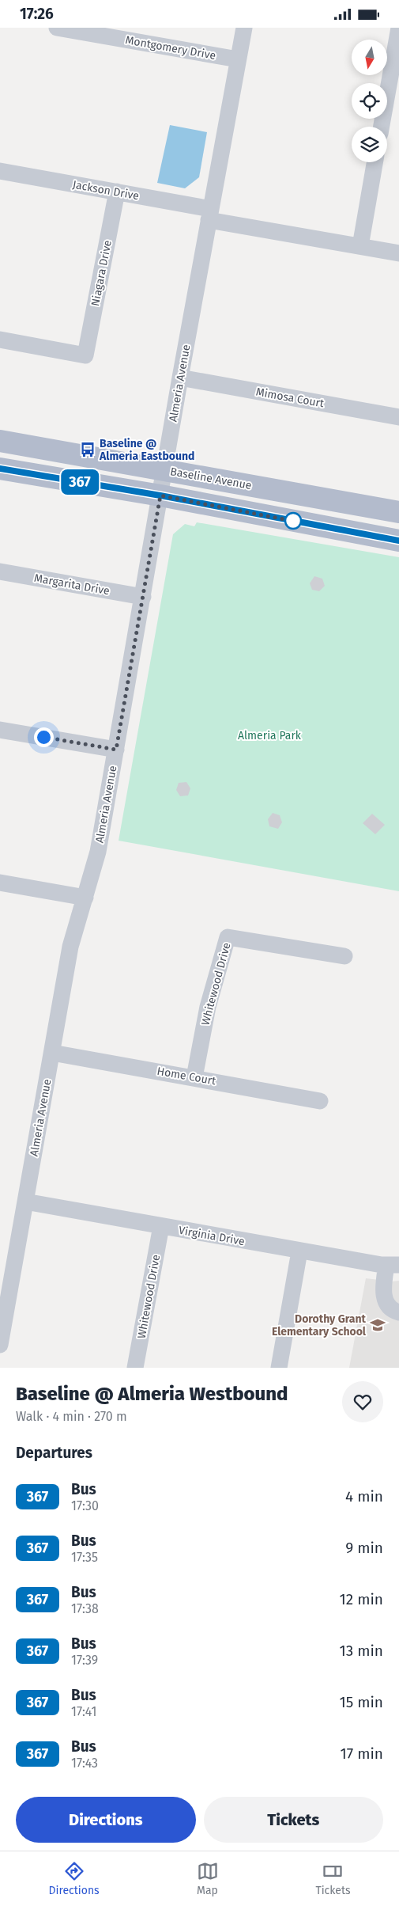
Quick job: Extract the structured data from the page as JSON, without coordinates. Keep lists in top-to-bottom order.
{
  "streets": {
    "main road": ["Baseline Avenue"],
    "street": [
      "Montgomery Drive",
      "Jackson Drive",
      "Niagara Drive",
      "Almeria Avenue",
      "Mimosa Court",
      "Margarita Drive",
      "Whitewood Drive",
      "Home Court",
      "Virginia Drive"
    ]
  },
  "crossings": [
    ["Montgomery Drive", "Almeria Avenue"],
    ["Jackson Drive", "Niagara Drive"],
    ["Jackson Drive", "Almeria Avenue"],
    ["Almeria Avenue", "Mimosa Court"],
    ["Almeria Avenue", "Baseline Avenue"],
    ["Almeria Avenue", "Margarita Drive"],
    ["Almeria Avenue", "Home Court"],
    ["Almeria Avenue", "Virginia Drive"],
    ["Whitewood Drive", "Home Court"],
    ["Whitewood Drive", "Virginia Drive"]
  ],
  "parks": ["Almeria Park"],
  "places": {
    "bus stop": ["Baseline @ Almeria Eastbound"],
    "school or university": ["Dorothy Grant Elementary School"]
  },
  "lines": ["bus line 367"],
  "north": "bottom",
  "page": {
    "status": "17:26",
    "on_map": "367",
    "heading": [
      ["Baseline @ Almeria Westbound", "Walk · 4 min · 270 m"],
      "Departures"
    ],
    "list": [
      {
        "mark": "367",
        "name": "Bus",
        "note": "17:30",
        "value": "4 min"
      },
      {
        "mark": "367",
        "name": "Bus",
        "note": "17:35",
        "value": "9 min"
      },
      {
        "mark": "367",
        "name": "Bus",
        "note": "17:38",
        "value": "12 min"
      },
      {
        "mark": "367",
        "name": "Bus",
        "note": "17:39",
        "value": "13 min"
      },
      {
        "mark": "367",
        "name": "Bus",
        "note": "17:41",
        "value": "15 min"
      },
      {
        "mark": "367",
        "name": "Bus",
        "note": "17:43",
        "value": "17 min"
      }
    ],
    "buttons": ["Directions", "Tickets"],
    "tabs": ["Directions", "Map", "Tickets"]
  }
}
